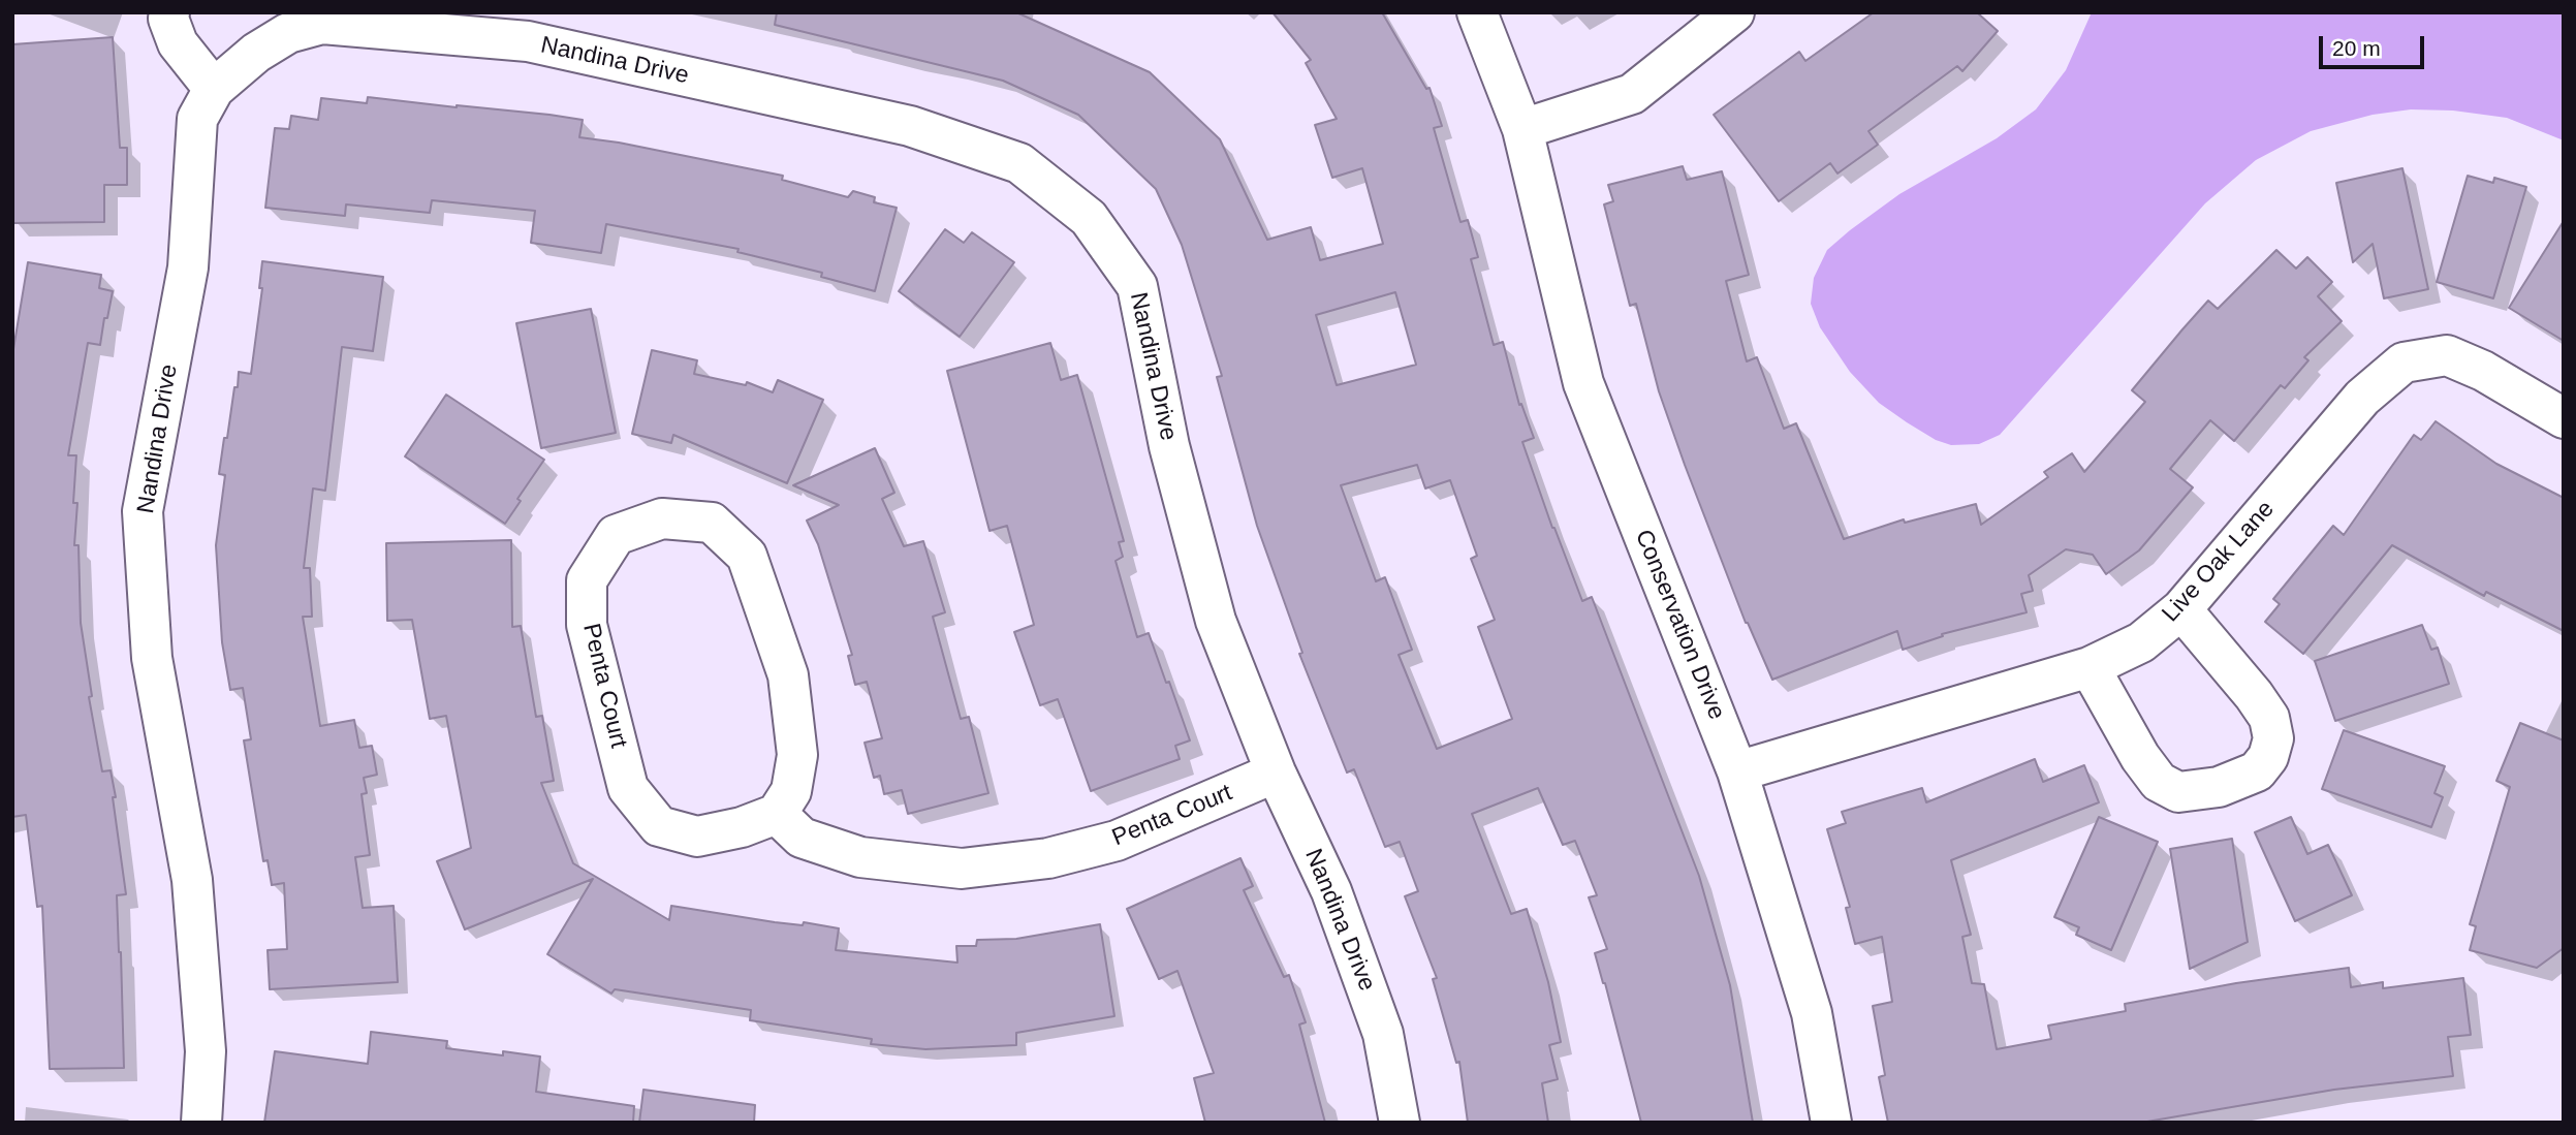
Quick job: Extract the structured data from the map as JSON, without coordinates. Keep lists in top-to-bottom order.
{
  "streets": {
    "street": [
      "Nandina Drive",
      "Live Oak Lane",
      "Conservation Drive",
      "Penta Court"
    ]
  },
  "crossings": [
    ["Nandina Drive", "Penta Court"],
    ["Live Oak Lane", "Conservation Drive"]
  ],
  "scale_bar": "20 m"
}
